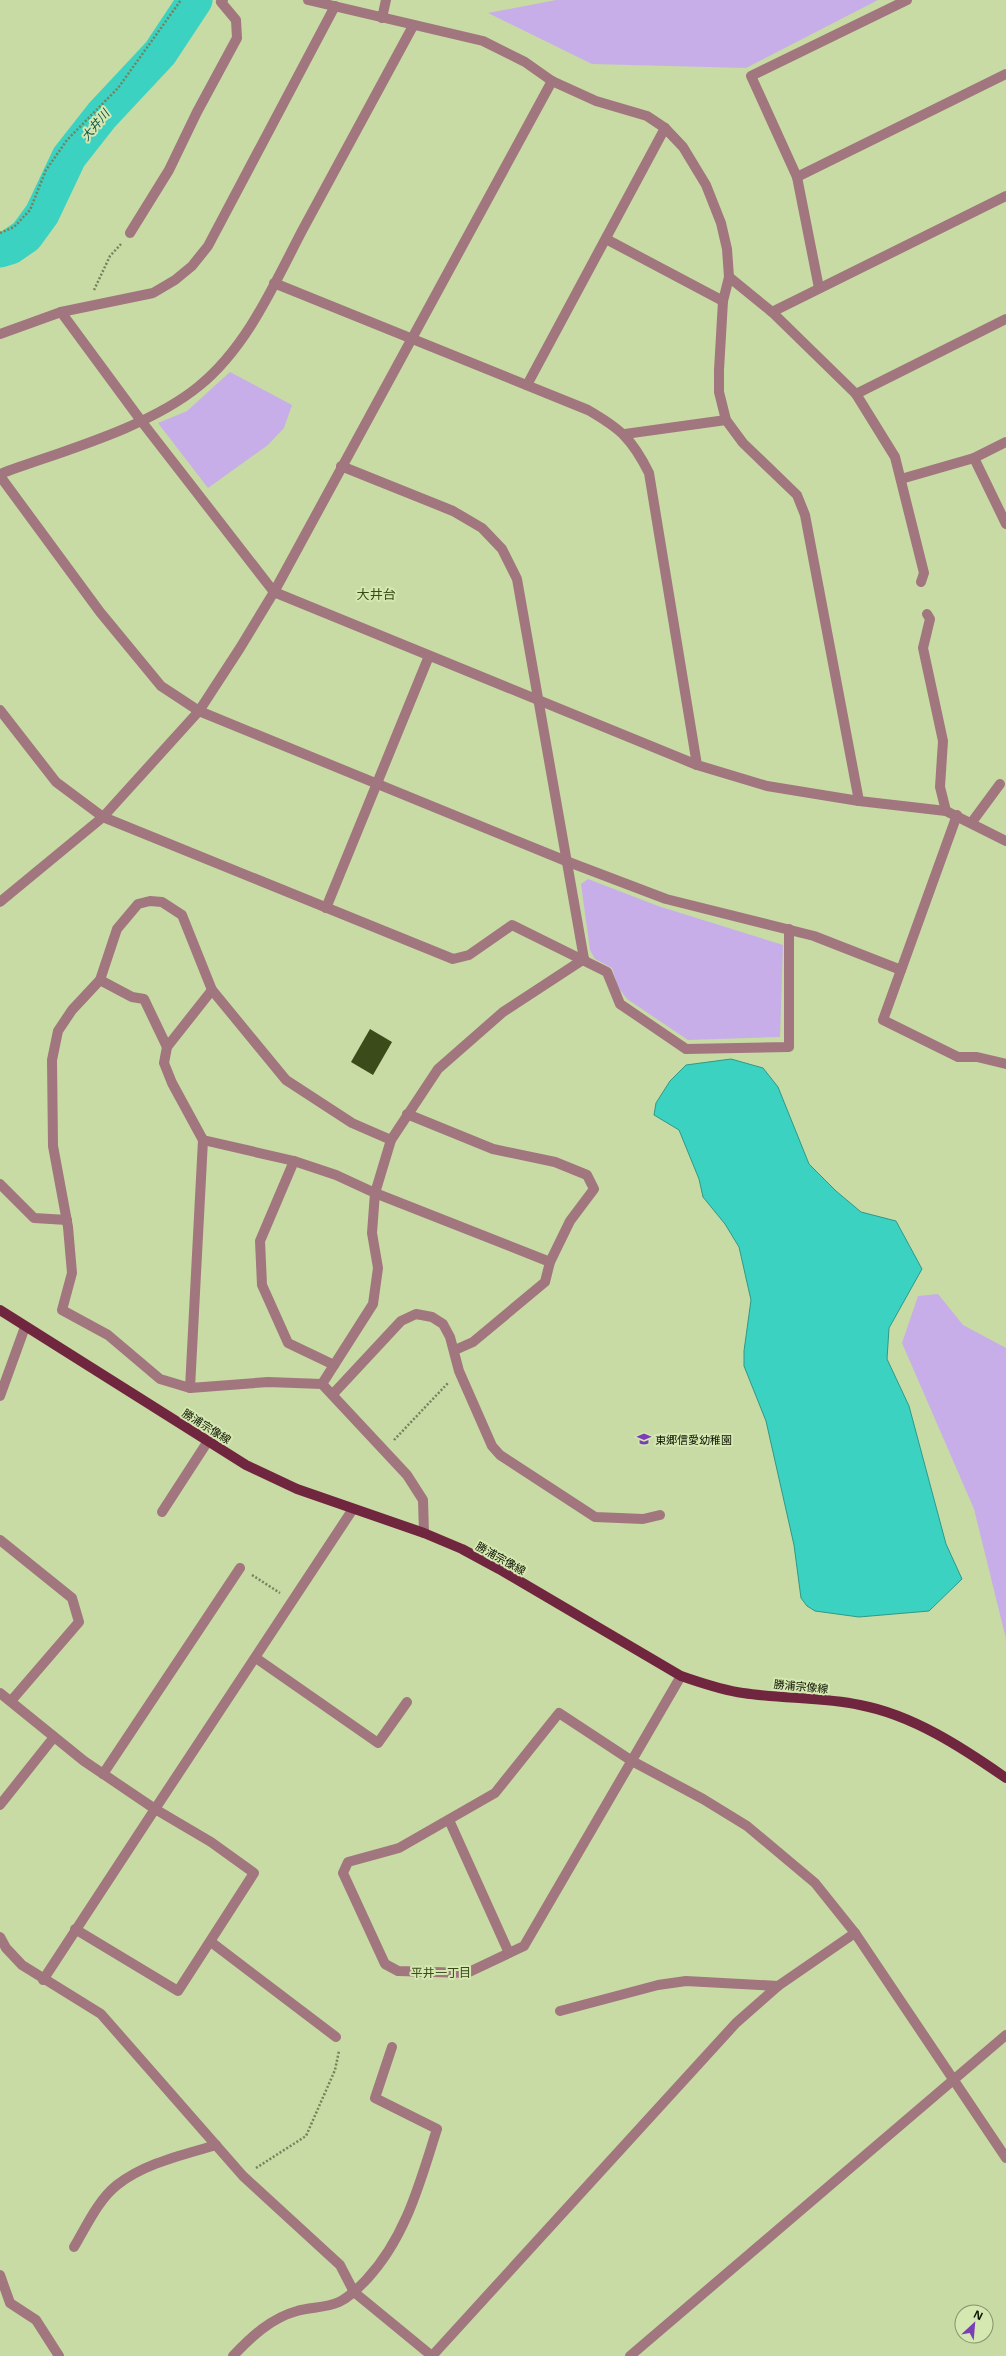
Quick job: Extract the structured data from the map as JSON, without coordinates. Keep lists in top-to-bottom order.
{
  "streets": {
    "main road": ["勝浦宗像線"]
  },
  "districts": ["大井台", "平井一丁目"],
  "water": ["大井川"],
  "places": {
    "school or university": ["東郷信愛幼稚園"]
  },
  "north": "top right"
}
